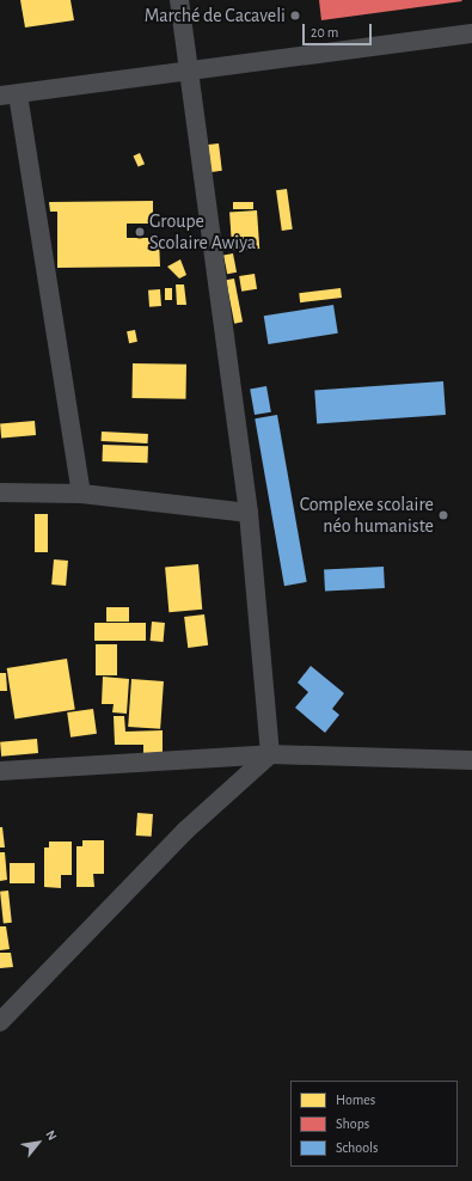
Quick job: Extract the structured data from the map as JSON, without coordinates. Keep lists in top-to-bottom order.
{
  "places": ["Marché de Cacaveli", "Groupe Scolaire Awiya", "Complexe scolaire néo humaniste"],
  "legend": ["Homes", "Shops", "Schools"],
  "scale_bar": "20 m",
  "north": "top right"
}
